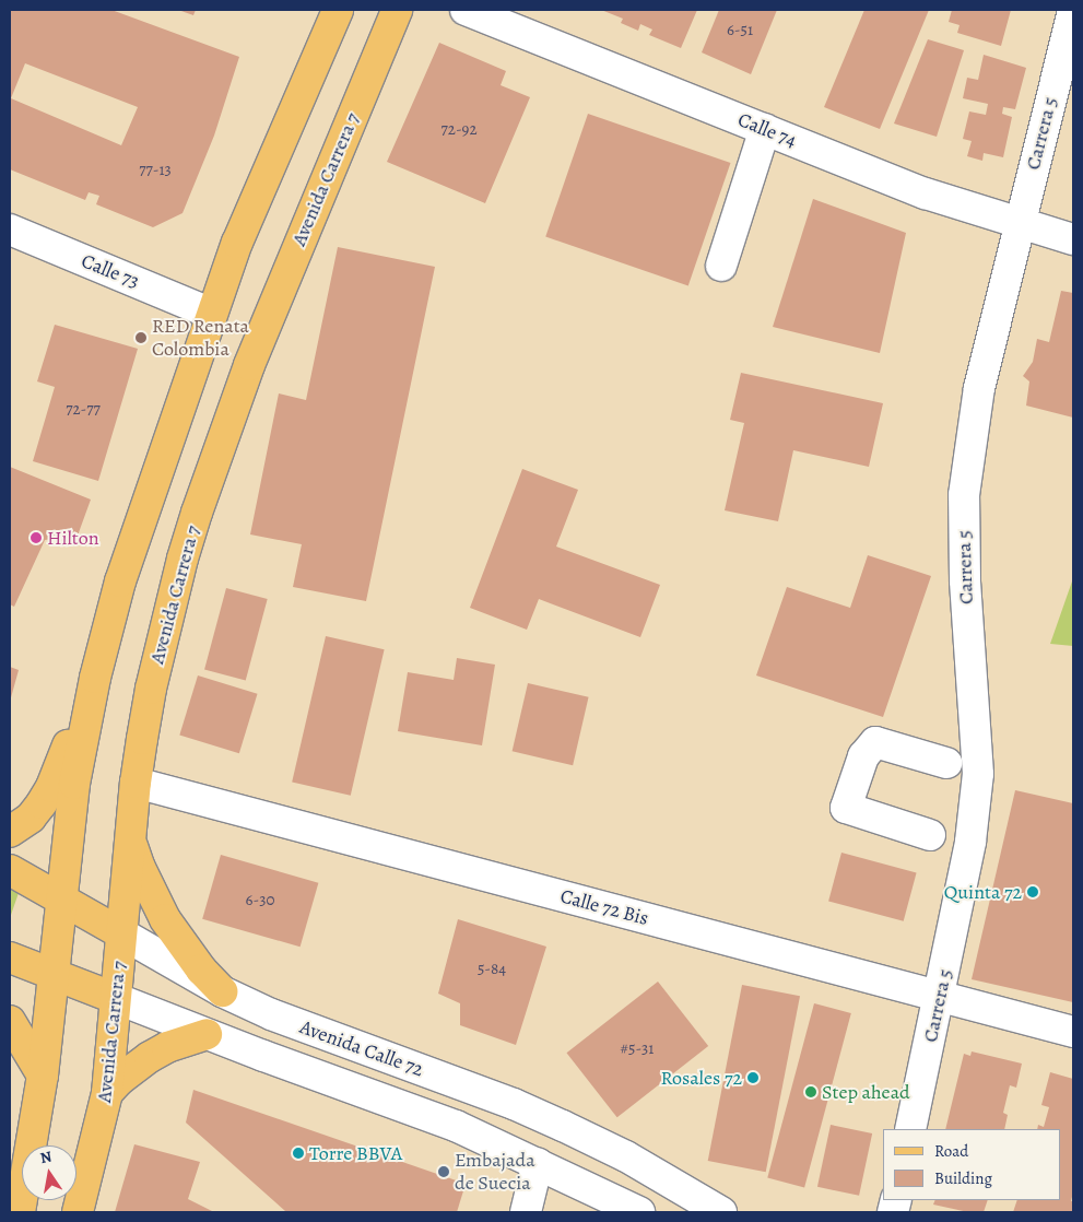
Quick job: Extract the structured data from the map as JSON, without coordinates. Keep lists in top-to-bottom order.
{
  "streets": {
    "main road": ["Avenida Carrera 7", "Avenida Calle 72"],
    "street": [
      "Calle 74",
      "Carrera 5",
      "Calle 73",
      "Calle 72 Bis"
    ]
  },
  "crossings": [
    ["Calle 74", "Carrera 5"],
    ["Carrera 5", "Calle 72 Bis"],
    ["Avenida Carrera 7", "Calle 72 Bis"],
    ["Avenida Carrera 7", "Avenida Calle 72"]
  ],
  "places": [
    "RED Renata Colombia",
    "Hilton",
    "Quinta 72",
    "Rosales 72",
    "Step ahead",
    "Torre BBVA",
    "Embajada de Suecia"
  ],
  "house_numbers": [
    "6-51",
    "72-92",
    "77-13",
    "72-77",
    "6-30",
    "5-84",
    "#5-31"
  ],
  "legend": ["Road", "Building"],
  "north": "top"
}
